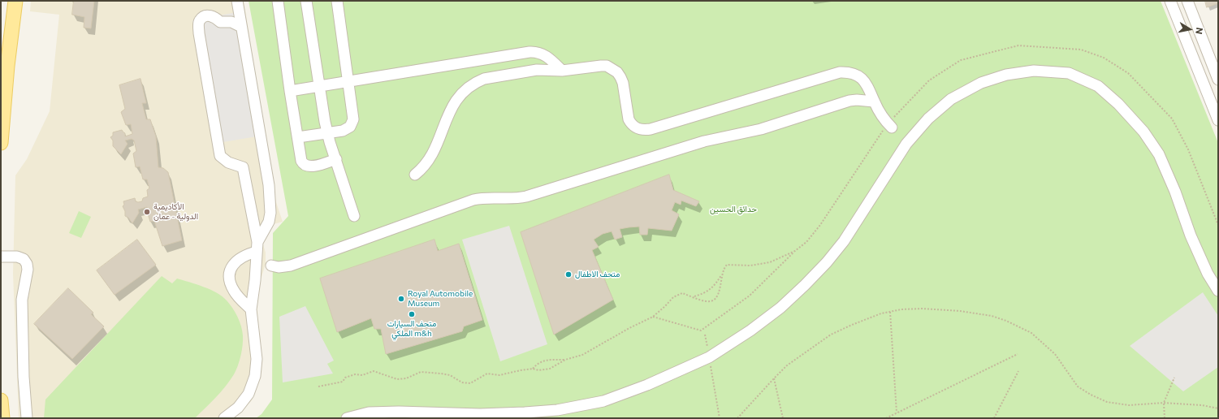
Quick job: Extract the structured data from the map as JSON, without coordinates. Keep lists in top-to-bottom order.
{
  "parks": ["حدائق الحسين"],
  "places": [
    "الأكاديمية الدولية - عمان",
    "متحف الاطفال",
    "Royal Automobile Museum",
    "متحف السيارات الملكي m&h"
  ],
  "north": "right"
}
